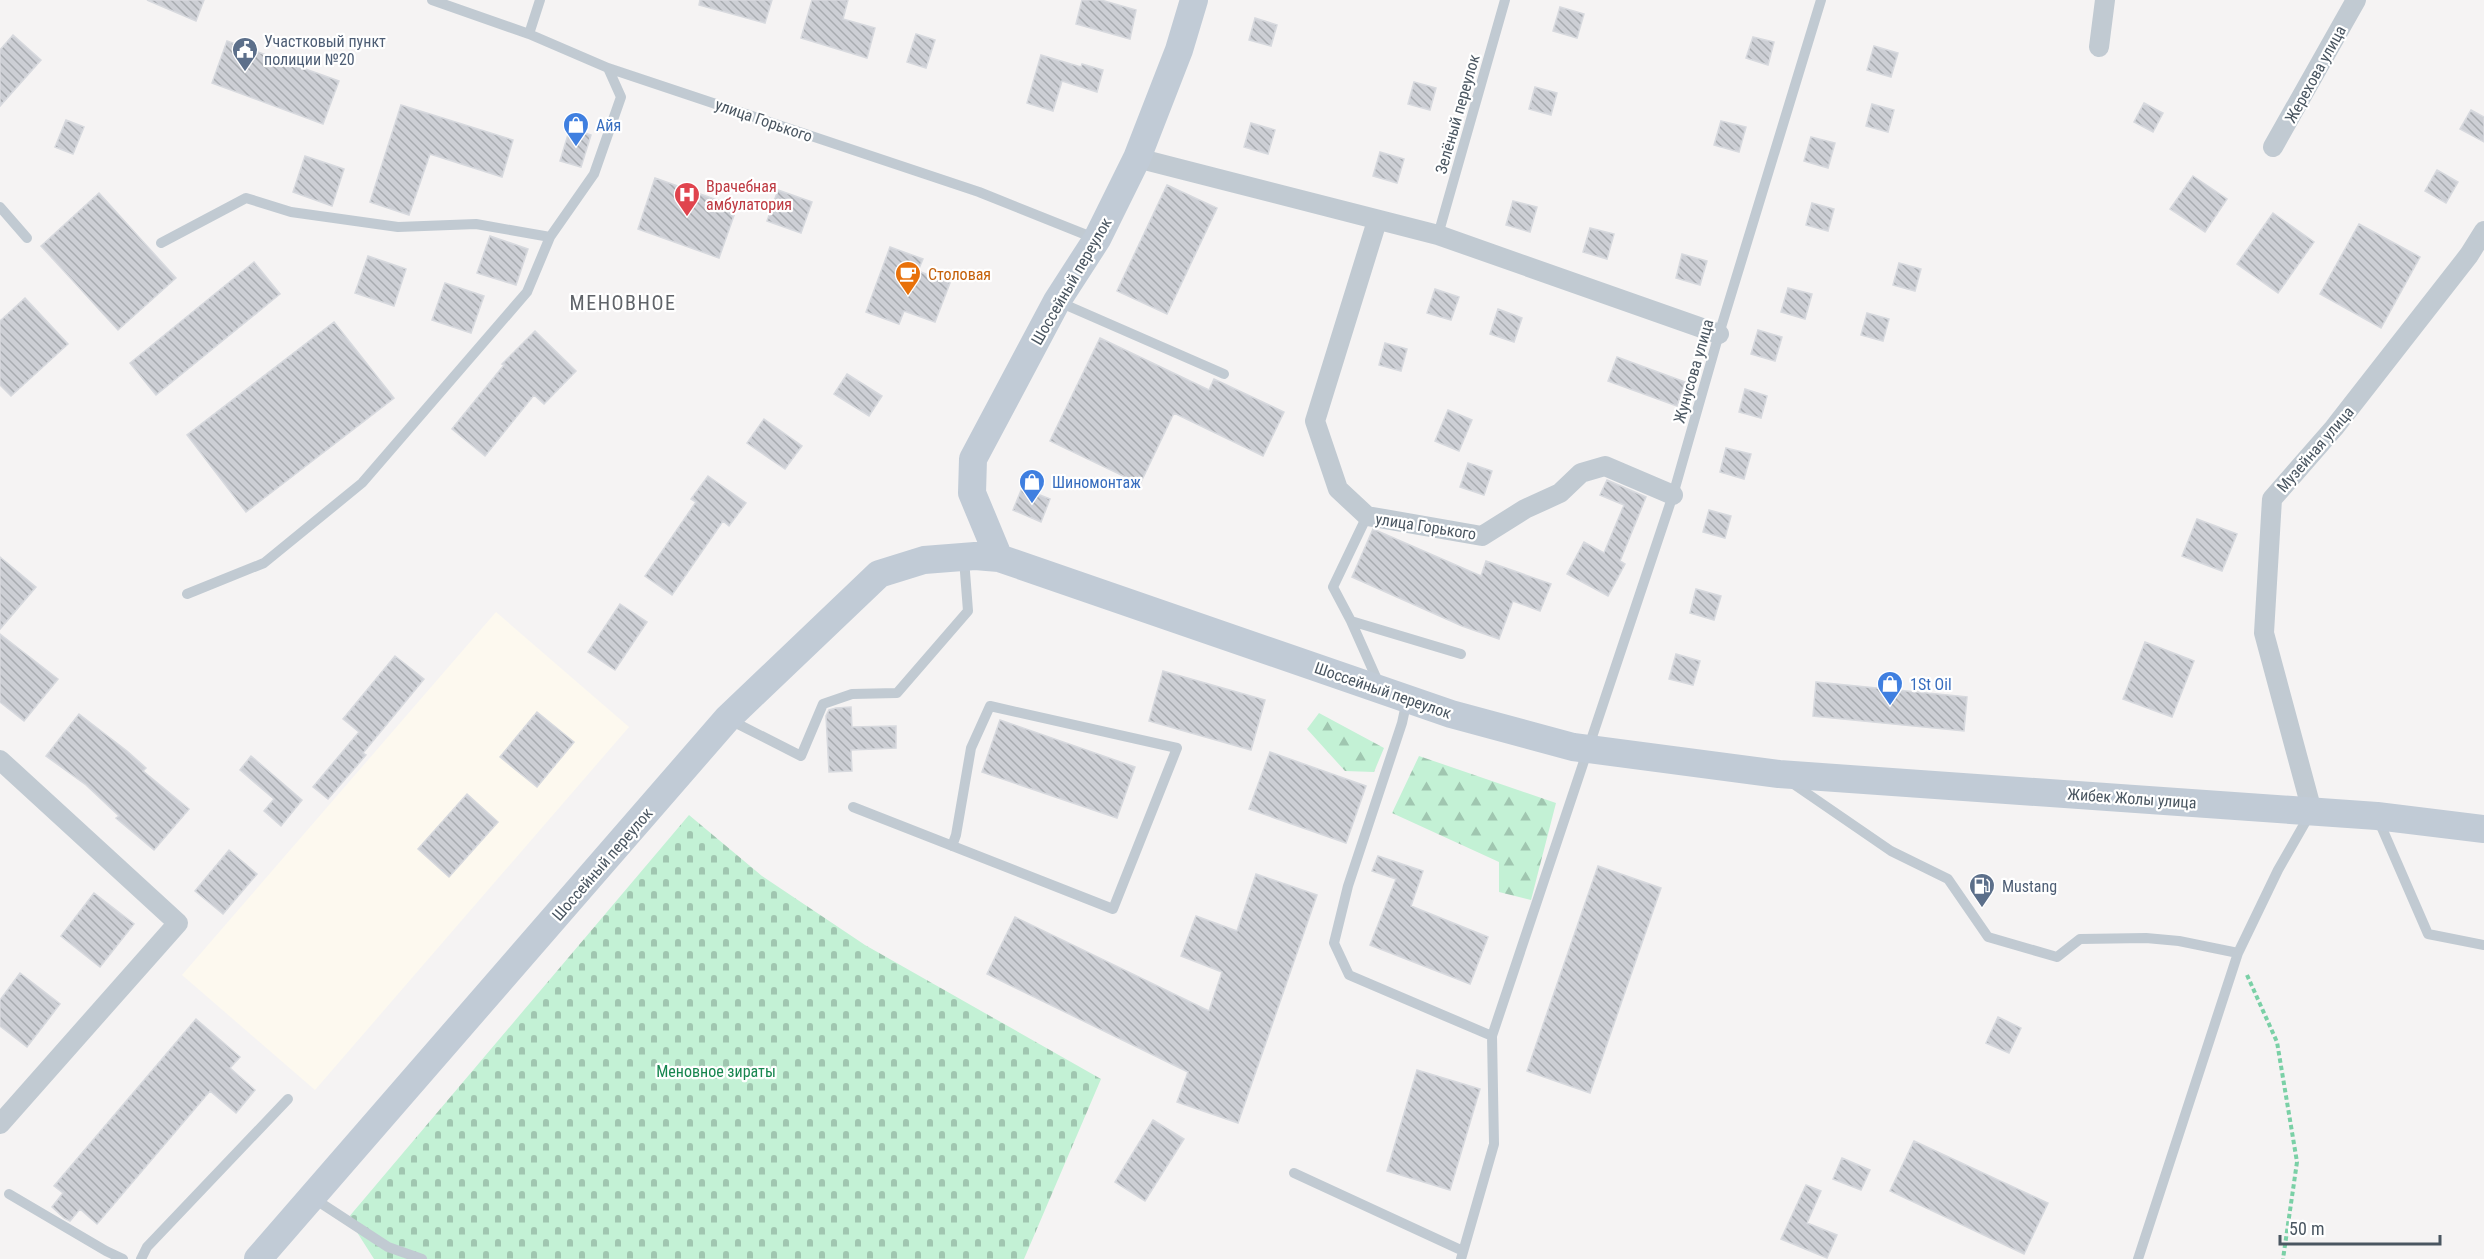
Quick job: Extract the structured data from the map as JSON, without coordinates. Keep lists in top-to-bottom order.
{
  "streets": {
    "main road": ["Шоссейный переулок", "Жибек Жолы улица"],
    "street": ["Жерехова улица", "улица Горького", "Музейная улица"],
    "lane": ["Зелёный переулок", "Жунусова улица"]
  },
  "crossings": [
    ["улица Горького", "Шоссейный переулок"],
    ["улица Горького", "Жунусова улица"],
    ["Шоссейный переулок", "Жунусова улица"],
    ["Шоссейный переулок", "Жибек Жолы улица"],
    ["Музейная улица", "Жибек Жолы улица"]
  ],
  "districts": ["МЕНОВНОЕ"],
  "parks": ["Меновное зираты"],
  "places": {
    "public building": ["Участковый пункт полиции №20"],
    "shop": ["Айя", "Шиномонтаж", "1St Oil"],
    "hospital": ["Врачебная амбулатория"],
    "cafe": ["Столовая"],
    "fuel station": ["Mustang"]
  },
  "scale_bar": "50 m"
}
